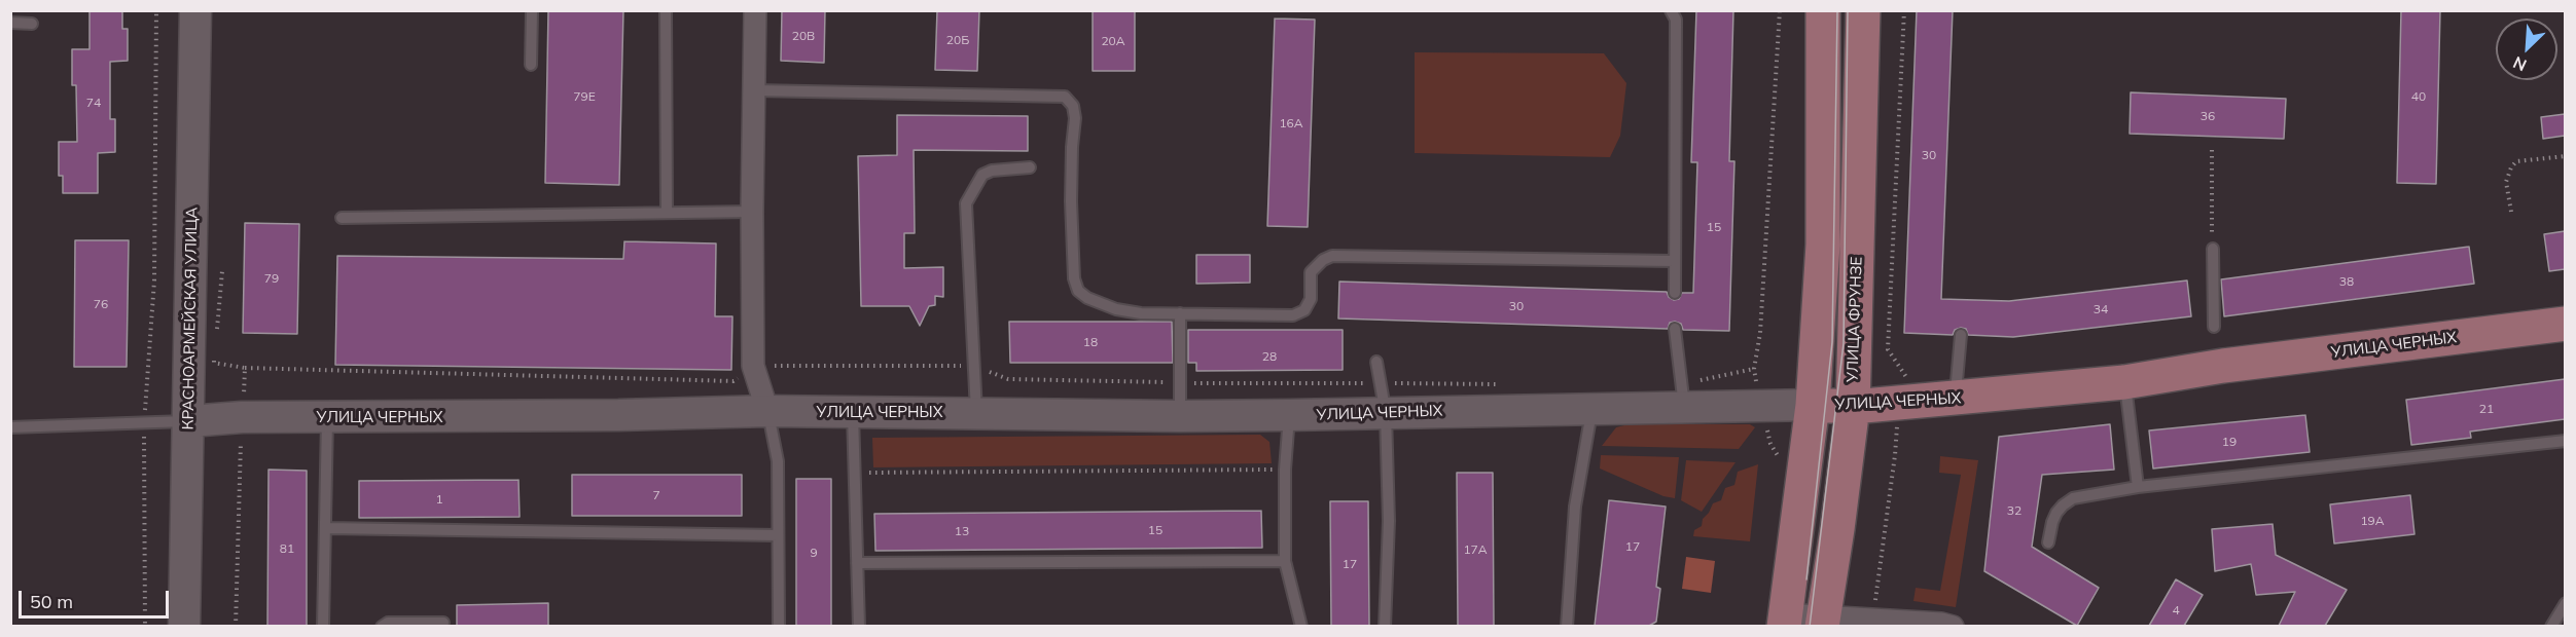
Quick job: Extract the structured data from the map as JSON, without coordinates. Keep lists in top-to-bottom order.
{
  "streets": {
    "main road": ["УЛИЦА ФРУНЗЕ", "УЛИЦА ЧЕРНЫХ"],
    "street": ["КРАСНОАРМЕЙСКАЯ УЛИЦА"]
  },
  "crossings": [
    ["КРАСНОАРМЕЙСКАЯ УЛИЦА", "УЛИЦА ЧЕРНЫХ"],
    ["УЛИЦА ФРУНЗЕ", "УЛИЦА ЧЕРНЫХ"]
  ],
  "house_numbers": [
    "20В",
    "20Б",
    "20А",
    "79Е",
    "40",
    "74",
    "36",
    "16А",
    "30",
    "15",
    "79",
    "38",
    "76",
    "30",
    "34",
    "18",
    "28",
    "21",
    "19",
    "7",
    "1",
    "32",
    "19А",
    "15",
    "13",
    "17",
    "81",
    "17А",
    "9",
    "17",
    "4"
  ],
  "scale_bar": "50 m",
  "north": "bottom left"
}
